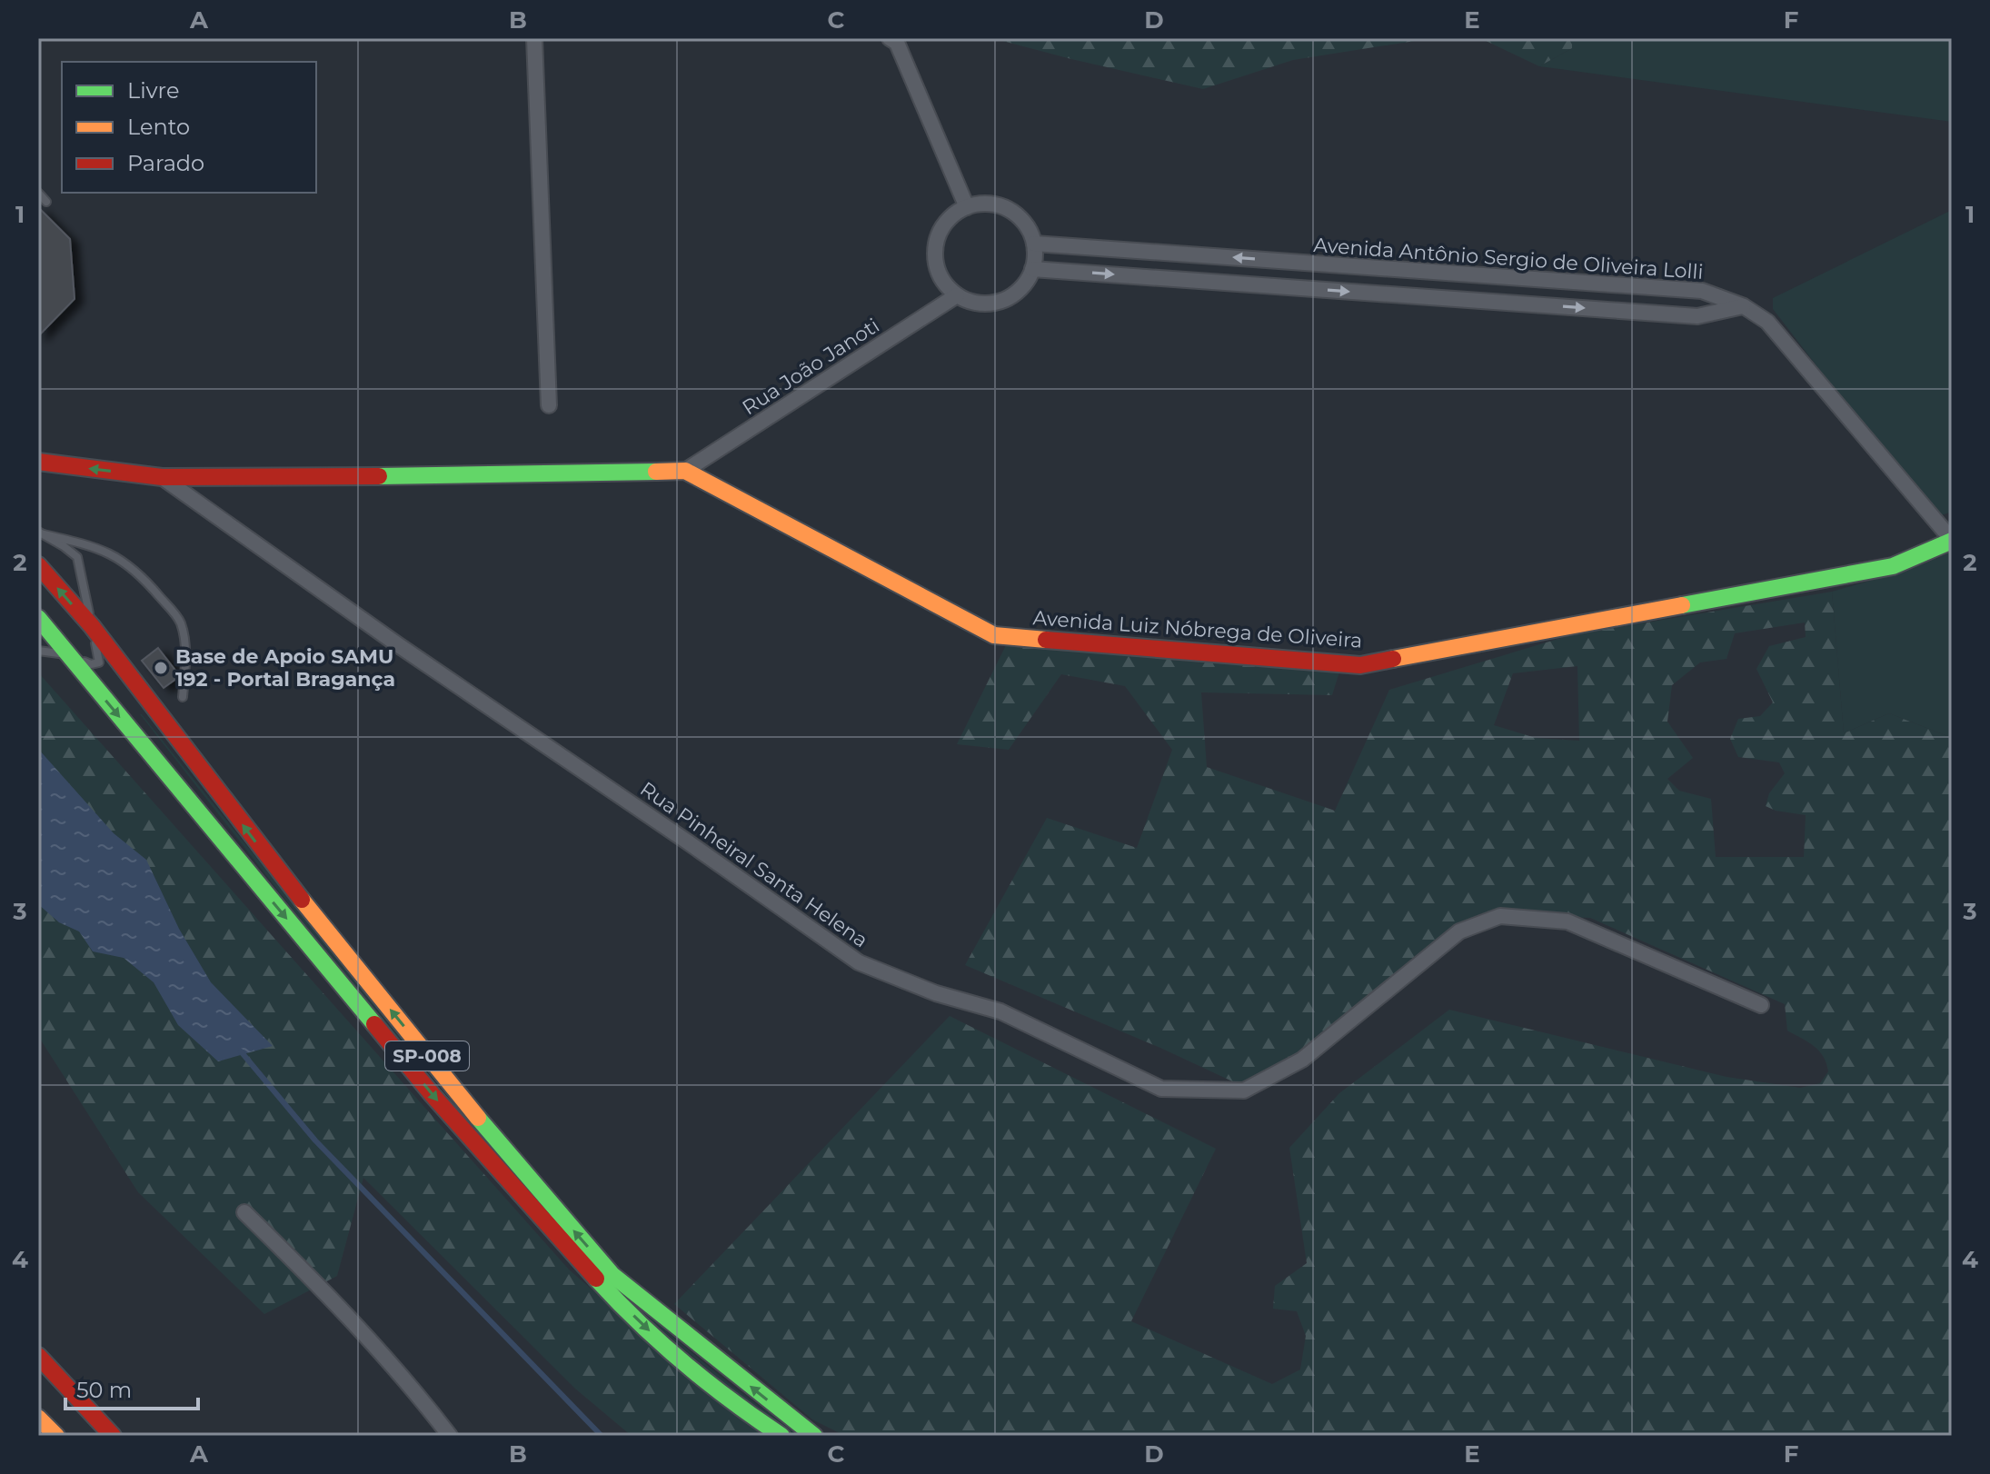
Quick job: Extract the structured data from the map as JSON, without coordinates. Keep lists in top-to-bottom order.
{
  "streets": {
    "main road": ["Avenida Luiz Nóbrega de Oliveira", "SP-008"],
    "street": ["Avenida Antônio Sergio de Oliveira Lolli", "Rua João Janoti", "Rua Pinheiral Santa Helena"]
  },
  "crossings": [
    ["Avenida Antônio Sergio de Oliveira Lolli", "Rua João Janoti"],
    ["Avenida Antônio Sergio de Oliveira Lolli", "Avenida Luiz Nóbrega de Oliveira"],
    ["Rua João Janoti", "Avenida Luiz Nóbrega de Oliveira"]
  ],
  "places": ["Base de Apoio SAMU 192 - Portal Bragança"],
  "legend": ["Livre", "Lento", "Parado"],
  "scale_bar": "50 m",
  "grid": {
    "columns": [
      "A",
      "B",
      "C",
      "D",
      "E",
      "F"
    ],
    "rows": [
      "1",
      "2",
      "3",
      "4"
    ]
  }
}
